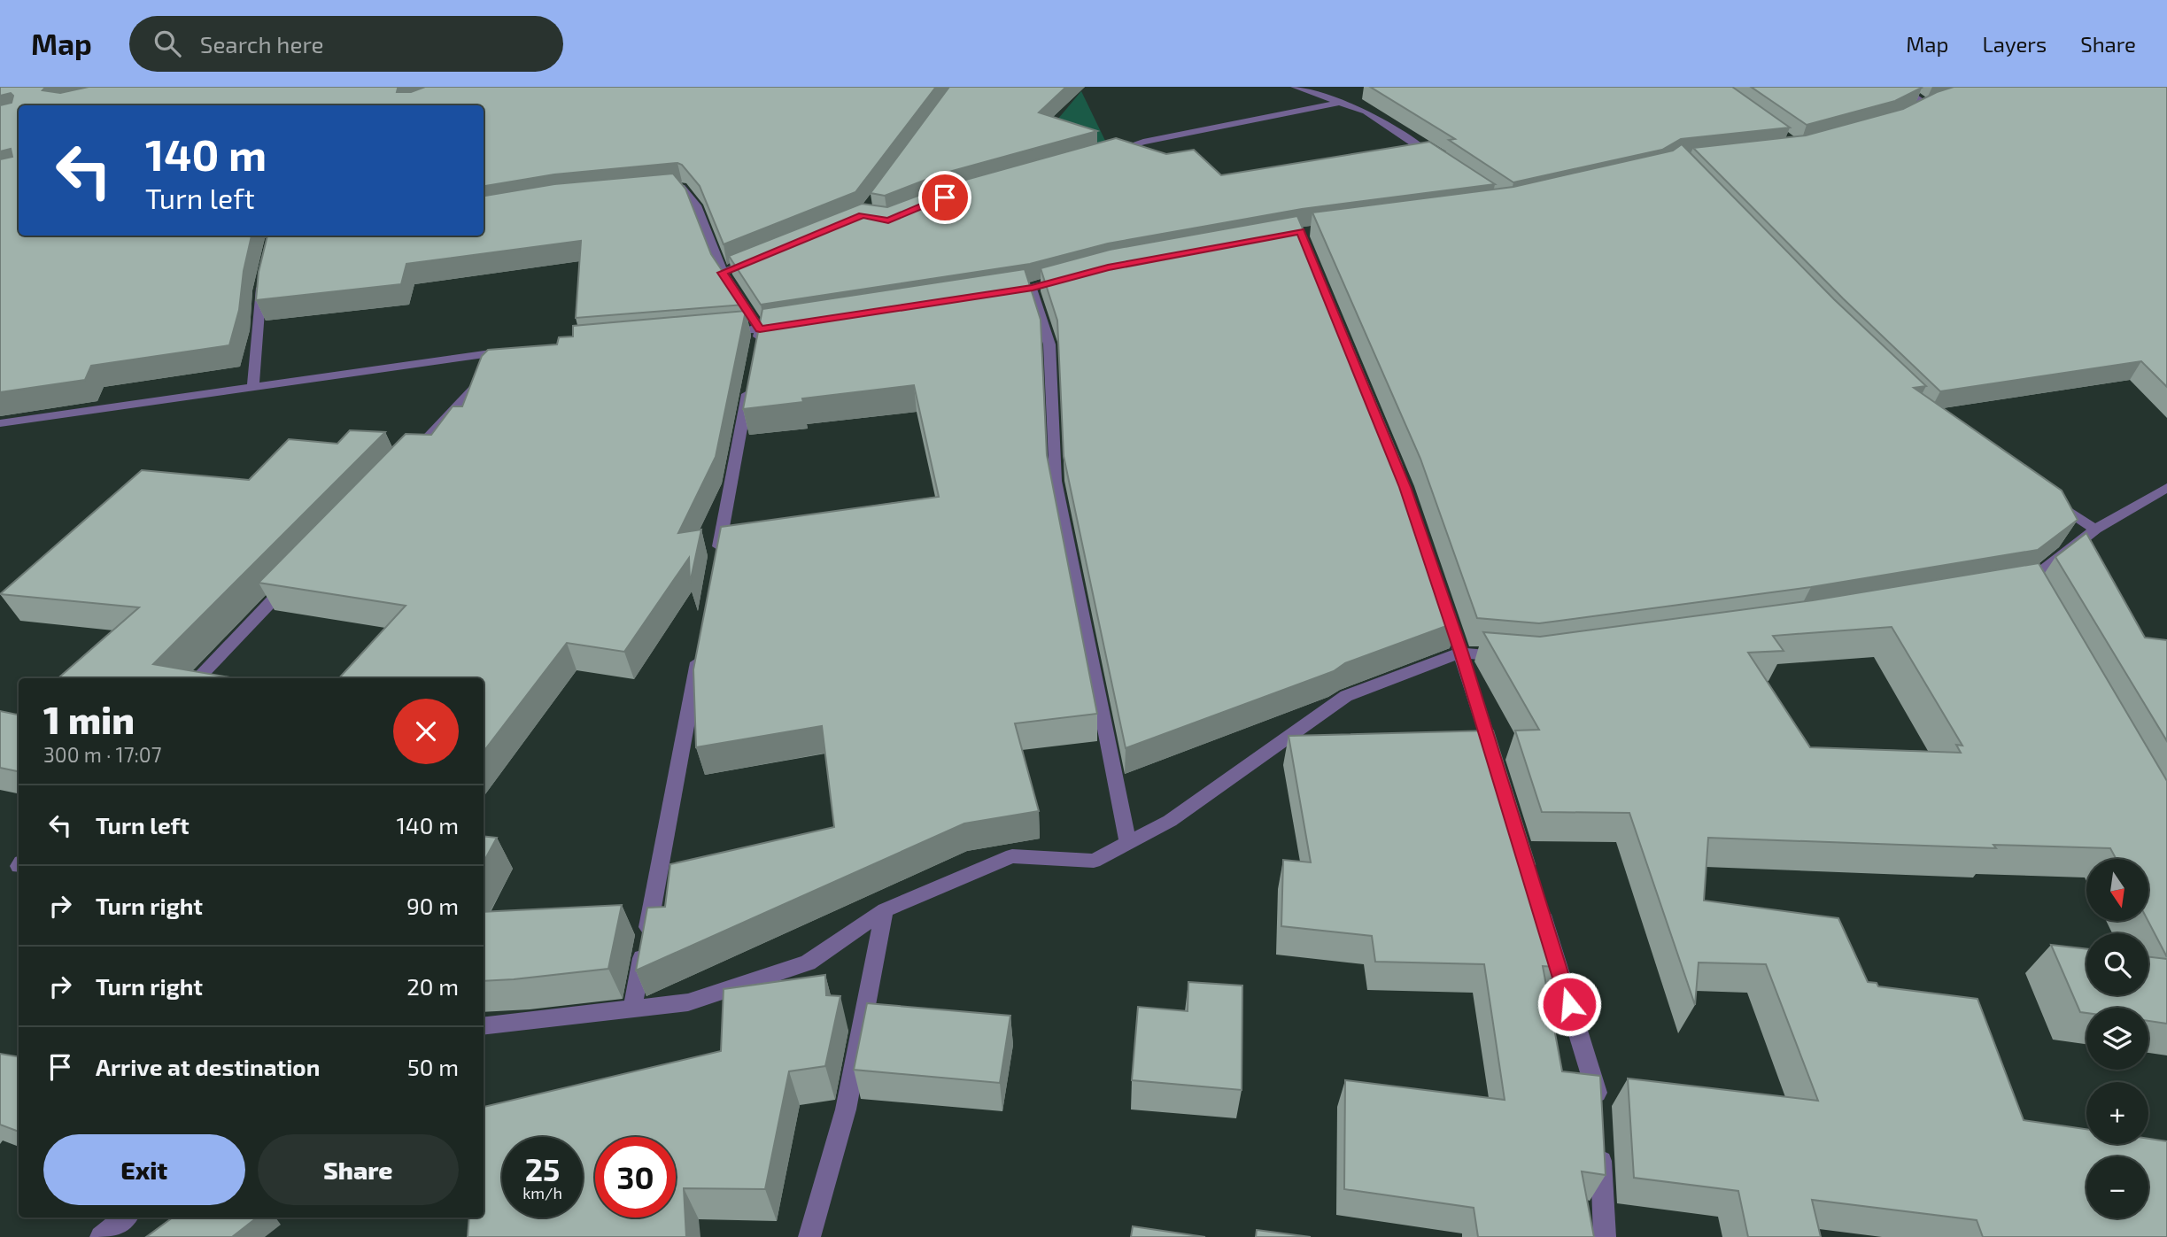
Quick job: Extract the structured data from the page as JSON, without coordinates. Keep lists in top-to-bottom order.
{
  "north": "bottom",
  "page": {
    "header": "Map",
    "search": "Search here",
    "nav": ["Map", "Layers", "Share"],
    "turn": ["140 m", "Turn left"],
    "heading": ["1 min", "300 m · 17:07"],
    "list": [
      {
        "name": "Turn left",
        "value": "140 m"
      },
      {
        "name": "Turn right",
        "value": "90 m"
      },
      {
        "name": "Turn right",
        "value": "20 m"
      },
      {
        "name": "Arrive at destination",
        "value": "50 m"
      }
    ],
    "map_buttons": ["+", "−"],
    "buttons": ["Exit", "Share"],
    "speed": "25 km/h",
    "limit": "30"
  }
}
